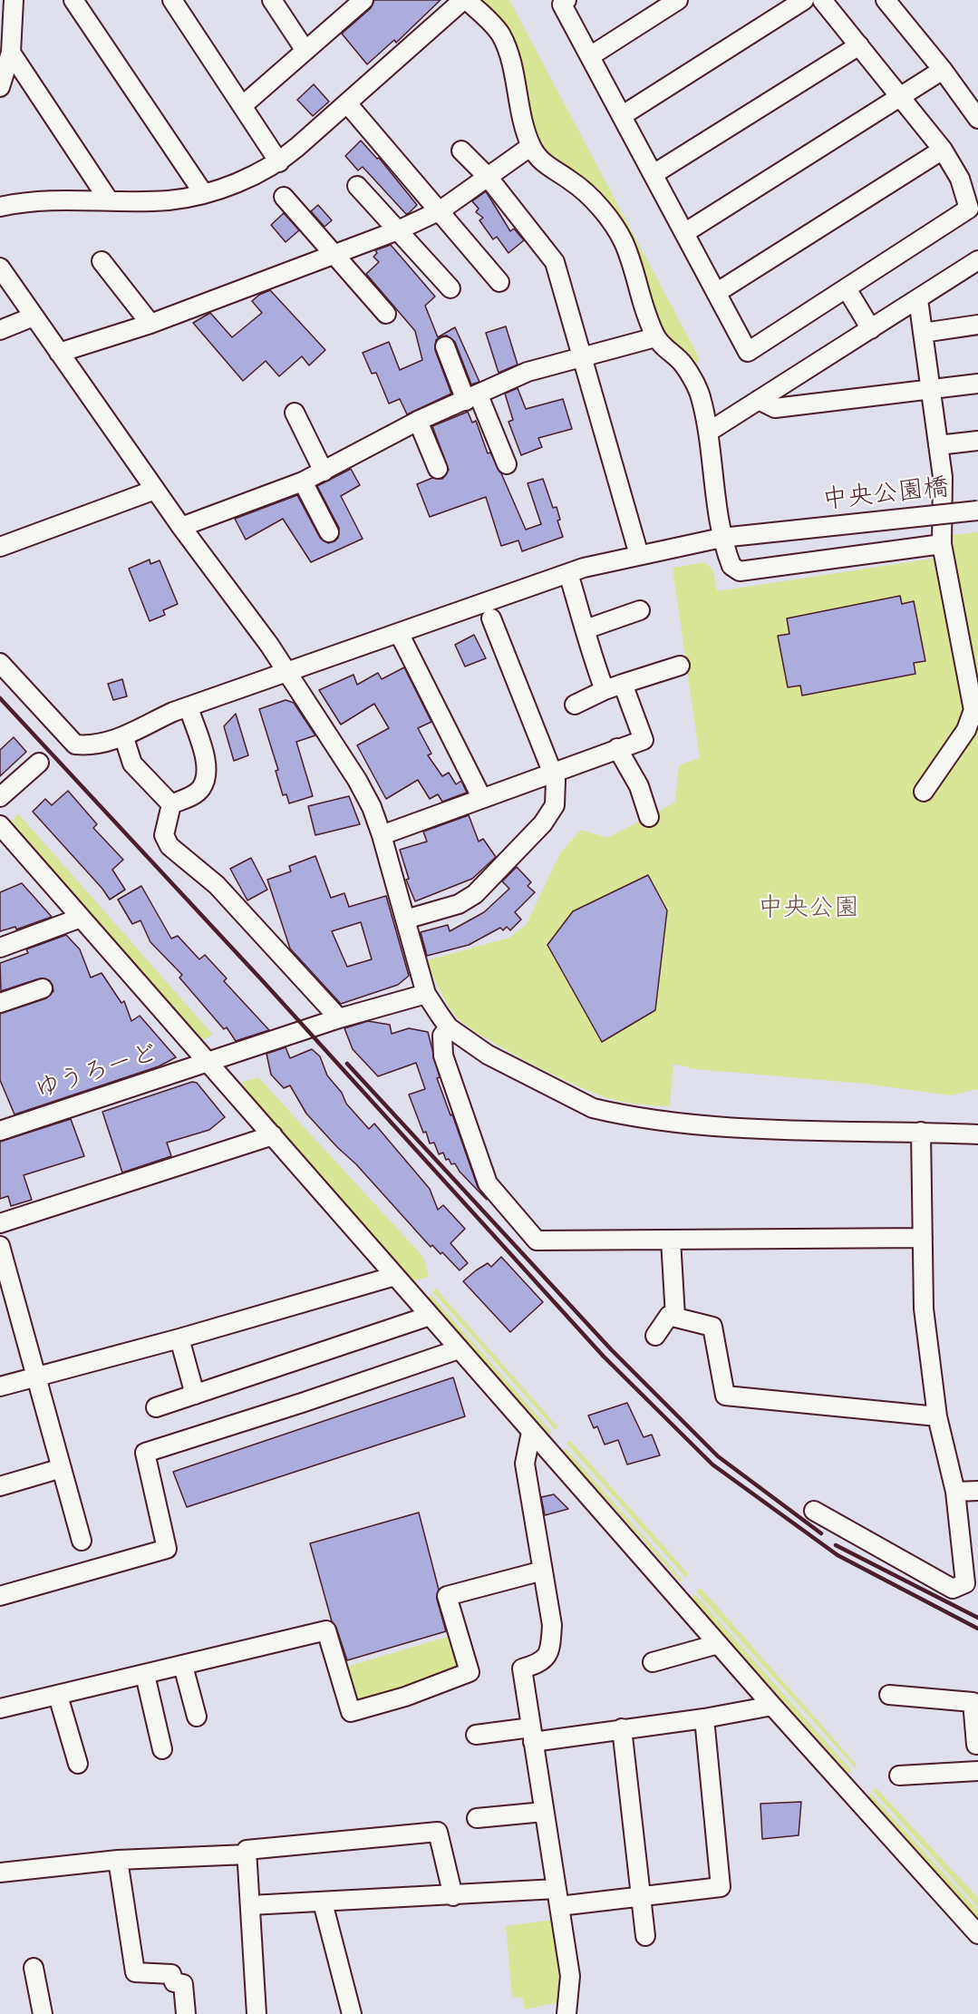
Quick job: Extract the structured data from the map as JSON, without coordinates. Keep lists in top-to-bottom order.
{
  "streets": {
    "street": ["中央公園橋", "ゆうろーど"]
  },
  "parks": ["中央公園"]
}
